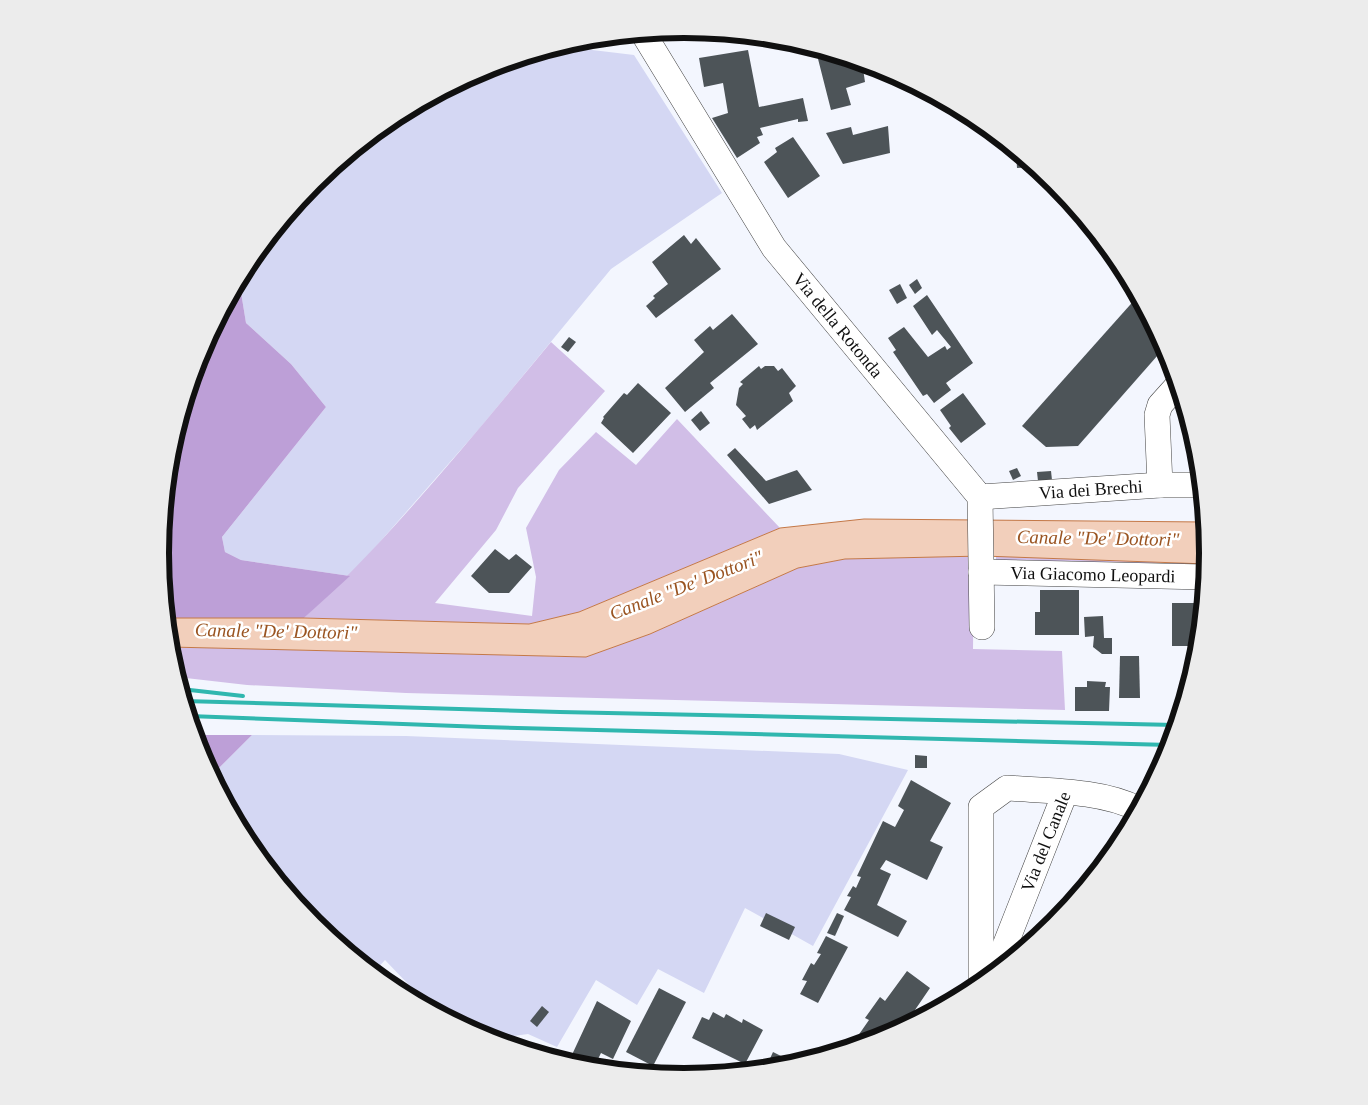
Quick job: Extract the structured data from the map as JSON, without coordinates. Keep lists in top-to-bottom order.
{
  "streets": {
    "street": [
      "Via della Rotonda",
      "Via dei Brechi",
      "Via Giacomo Leopardi",
      "Via del Canale"
    ]
  },
  "crossings": [
    ["Via della Rotonda", "Via dei Brechi"]
  ],
  "water": ["Canale \"De' Dottori\""]
}
